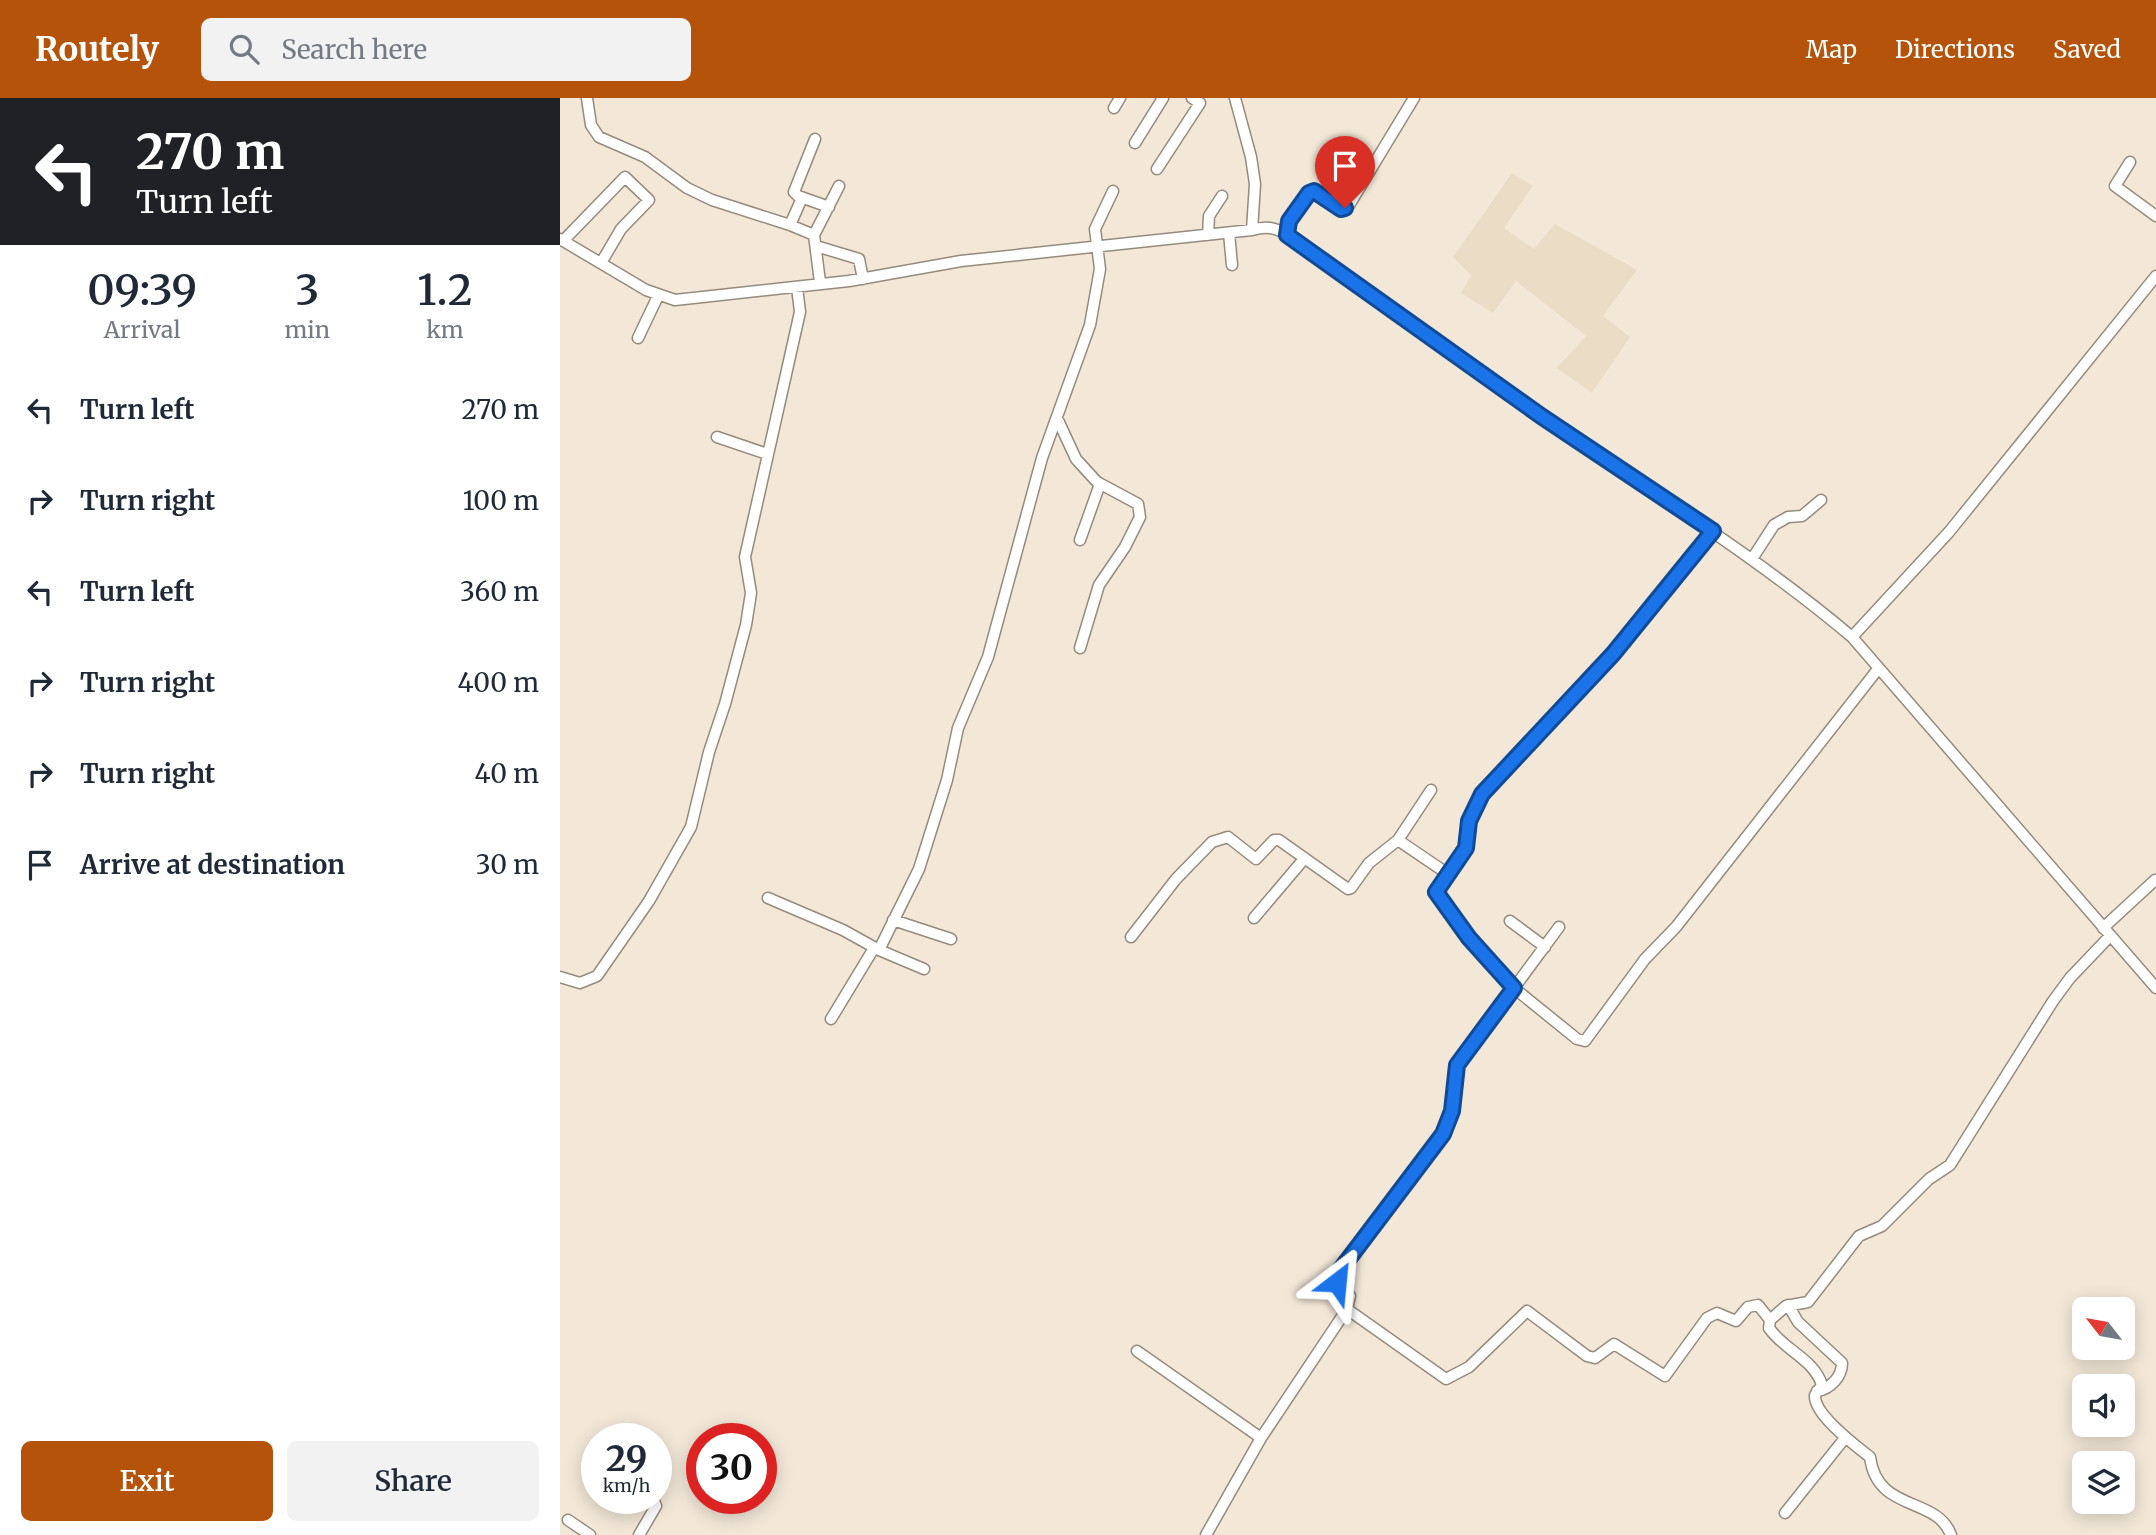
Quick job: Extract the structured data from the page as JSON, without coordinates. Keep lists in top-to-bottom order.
{
  "north": "top left",
  "page": {
    "header": "Routely",
    "search": "Search here",
    "nav": ["Map", "Directions", "Saved"],
    "turn": ["270 m", "Turn left"],
    "eta": [
      "09:39",
      "Arrival",
      "3",
      "min",
      "1.2",
      "km"
    ],
    "list": [
      {
        "name": "Turn left",
        "value": "270 m"
      },
      {
        "name": "Turn right",
        "value": "100 m"
      },
      {
        "name": "Turn left",
        "value": "360 m"
      },
      {
        "name": "Turn right",
        "value": "400 m"
      },
      {
        "name": "Turn right",
        "value": "40 m"
      },
      {
        "name": "Arrive at destination",
        "value": "30 m"
      }
    ],
    "speed": "29 km/h",
    "limit": "30",
    "buttons": ["Exit", "Share"]
  }
}
